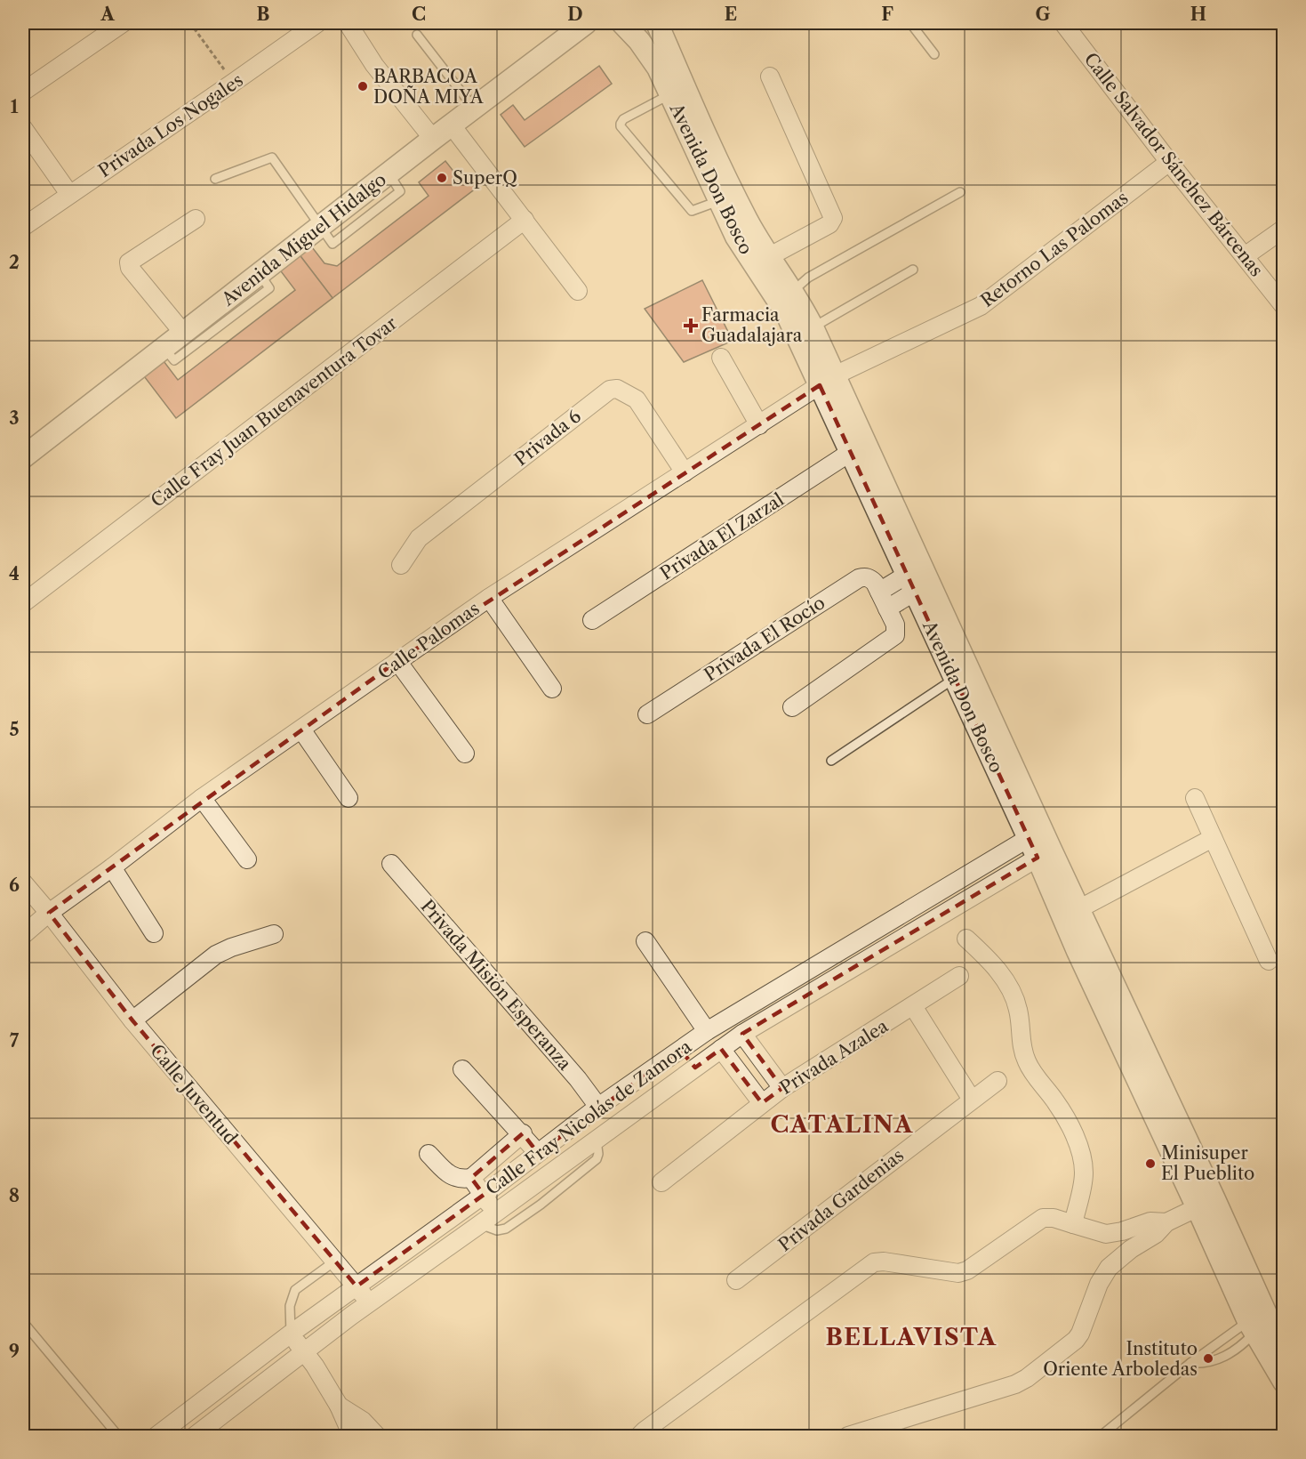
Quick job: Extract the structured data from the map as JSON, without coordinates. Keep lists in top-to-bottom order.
{
  "streets": {
    "street": [
      "Privada Los Nogales",
      "Calle Salvador Sánchez Bárcenas",
      "Avenida Don Bosco",
      "Avenida Miguel Hidalgo",
      "Retorno Las Palomas",
      "Calle Fray Juan Buenaventura Tovar",
      "Privada 6",
      "Privada El Zarzal",
      "Privada El Rocío",
      "Calle Palomas",
      "Privada Misión Esperanza",
      "Privada Azalea",
      "Calle Juventud",
      "Calle Fray Nicolás de Zamora",
      "Privada Gardenias"
    ]
  },
  "crossings": [
    ["Calle Salvador Sánchez Bárcenas", "Retorno Las Palomas"],
    ["Avenida Don Bosco", "Retorno Las Palomas"],
    ["Avenida Don Bosco", "Privada El Zarzal"],
    ["Avenida Don Bosco", "Calle Palomas"],
    ["Avenida Don Bosco", "Calle Fray Nicolás de Zamora"],
    ["Retorno Las Palomas", "Calle Palomas"],
    ["Privada 6", "Calle Palomas"],
    ["Calle Palomas", "Calle Juventud"],
    ["Privada Misión Esperanza", "Calle Fray Nicolás de Zamora"],
    ["Calle Juventud", "Calle Fray Nicolás de Zamora"]
  ],
  "districts": ["CATALINA", "BELLAVISTA"],
  "places": {
    "other": [
      "BARBACOA DOÑA MIYA",
      "SuperQ",
      "Minisuper El Pueblito",
      "Instituto Oriente Arboledas"
    ],
    "health": ["Farmacia Guadalajara"]
  },
  "grid": {
    "columns": [
      "A",
      "B",
      "C",
      "D",
      "E",
      "F",
      "G",
      "H"
    ],
    "rows": [
      "1",
      "2",
      "3",
      "4",
      "5",
      "6",
      "7",
      "8",
      "9"
    ]
  }
}
